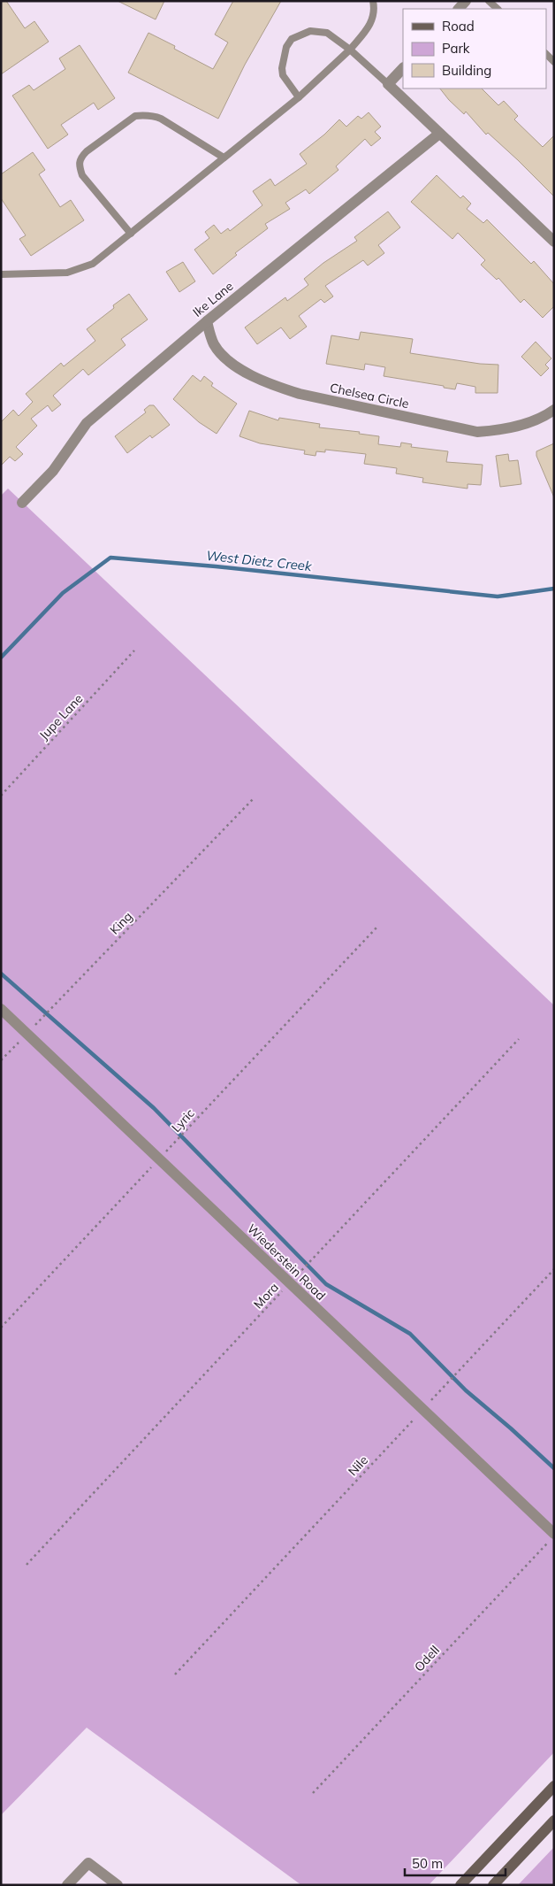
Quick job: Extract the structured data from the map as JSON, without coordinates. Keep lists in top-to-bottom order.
{
  "streets": {
    "street": ["Ike Lane", "Chelsea Circle", "Wiederstein Road"],
    "path": [
      "Jupe Lane",
      "King",
      "Lyric",
      "Mora",
      "Nile",
      "Odell"
    ]
  },
  "crossings": [
    ["Ike Lane", "Chelsea Circle"],
    ["King", "Wiederstein Road"],
    ["Lyric", "Wiederstein Road"],
    ["Wiederstein Road", "Mora"],
    ["Wiederstein Road", "Nile"],
    ["Wiederstein Road", "Odell"]
  ],
  "water": ["West Dietz Creek"],
  "legend": ["Road", "Park", "Building"],
  "scale_bar": "50 m"
}
